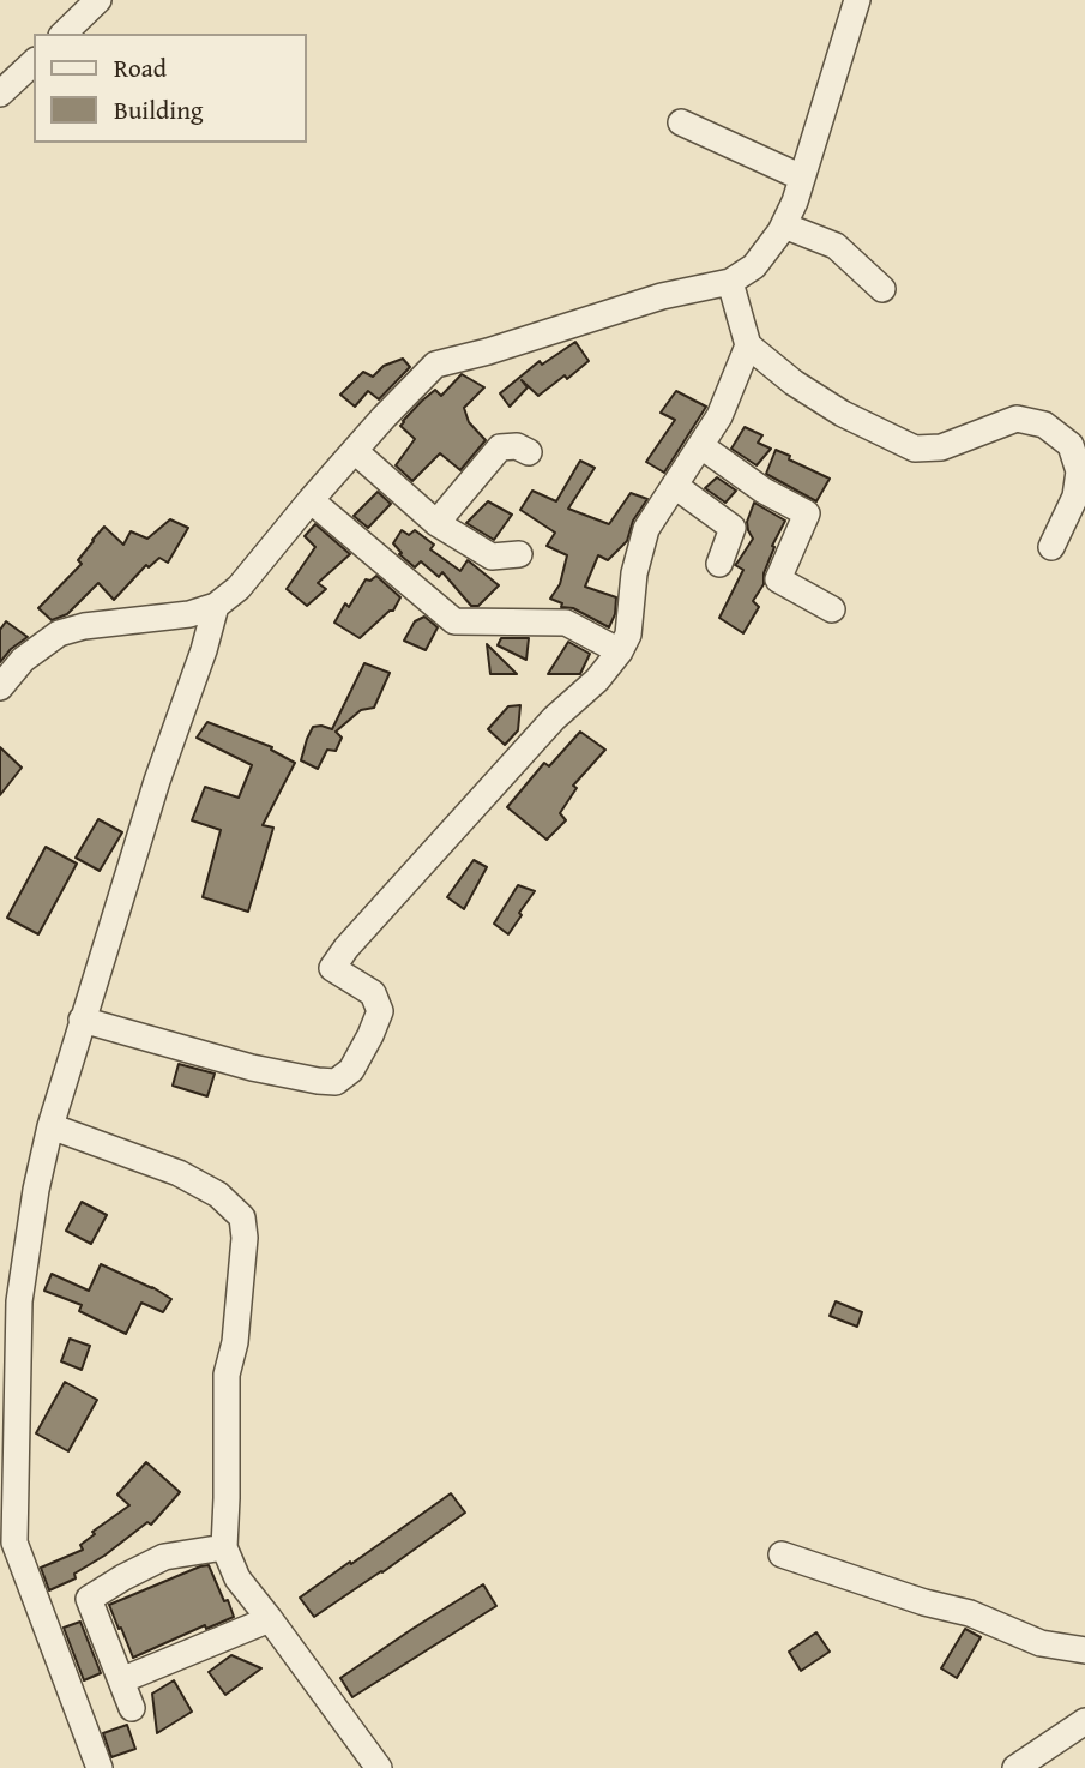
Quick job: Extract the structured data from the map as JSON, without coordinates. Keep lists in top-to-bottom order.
{
  "legend": ["Road", "Building"]
}
